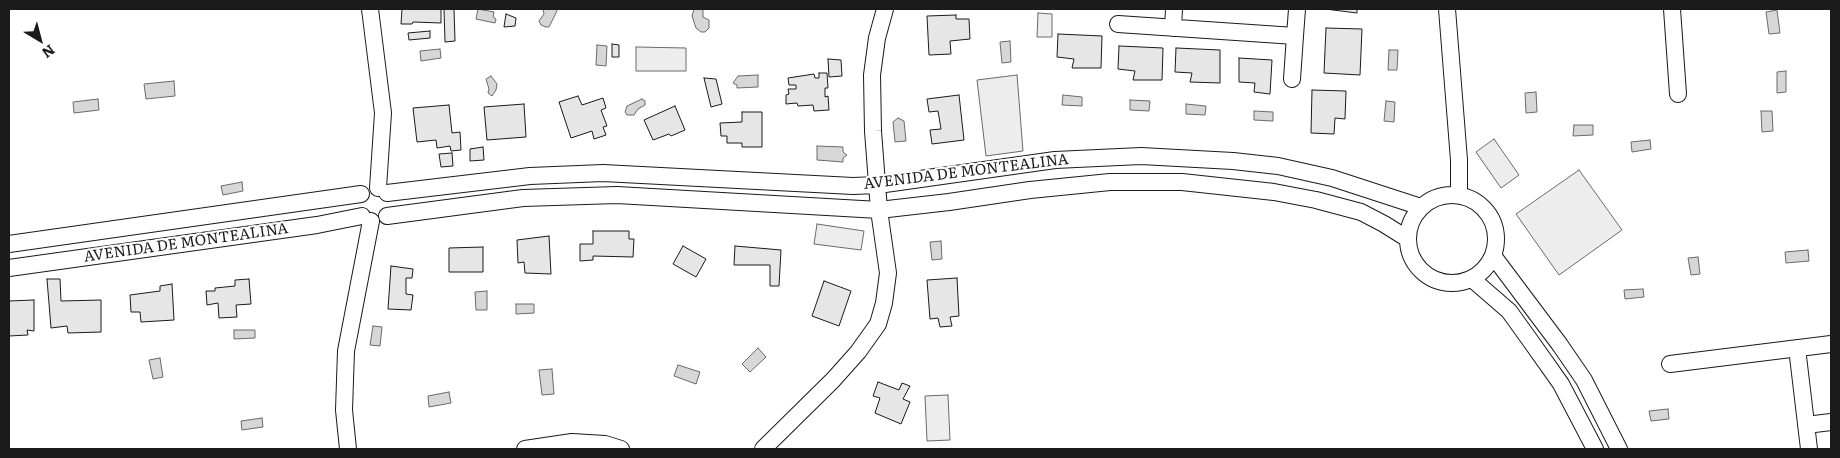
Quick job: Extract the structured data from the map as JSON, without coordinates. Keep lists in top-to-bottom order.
{
  "streets": {
    "street": ["AVENIDA DE MONTEALINA"]
  },
  "north": "bottom right"
}
